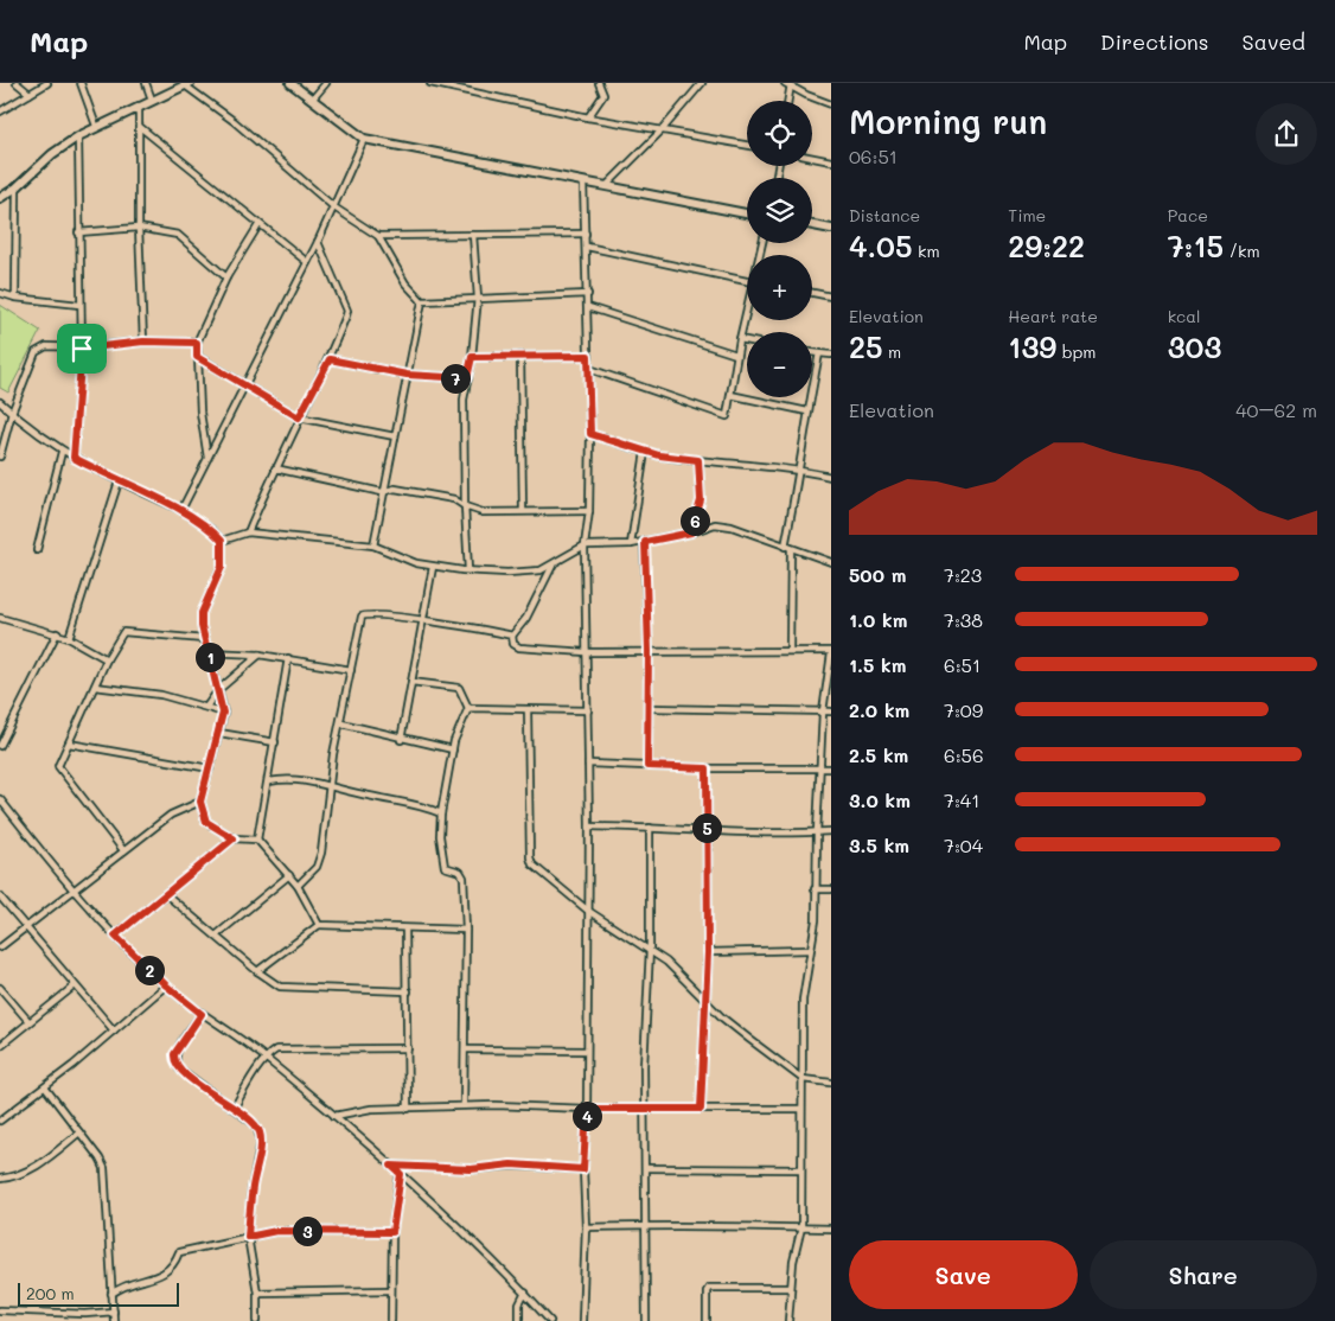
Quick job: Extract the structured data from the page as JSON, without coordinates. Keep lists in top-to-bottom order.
{
  "scale_bar": "200 m",
  "page": {
    "header": "Map",
    "nav": ["Map", "Directions", "Saved"],
    "heading": ["Morning run", "06:51"],
    "map_buttons": ["+", "−"],
    "stats": [
      ["Distance", "4.05 km"],
      ["Time", "29:22"],
      ["Pace", "7:15 /km"],
      ["Elevation", "25 m"],
      ["Heart rate", "139 bpm"],
      ["kcal", "303"]
    ],
    "pins": [
      "7",
      "6",
      "1",
      "5",
      "2",
      "4",
      "3"
    ],
    "chart": ["Elevation", "40–62 m"],
    "list": [
      {
        "name": "500 m",
        "note": "7:23"
      },
      {
        "name": "1.0 km",
        "note": "7:38"
      },
      {
        "name": "1.5 km",
        "note": "6:51"
      },
      {
        "name": "2.0 km",
        "note": "7:09"
      },
      {
        "name": "2.5 km",
        "note": "6:56"
      },
      {
        "name": "3.0 km",
        "note": "7:41"
      },
      {
        "name": "3.5 km",
        "note": "7:04"
      }
    ],
    "buttons": ["Save", "Share"],
    "scale": "200 m"
  }
}
